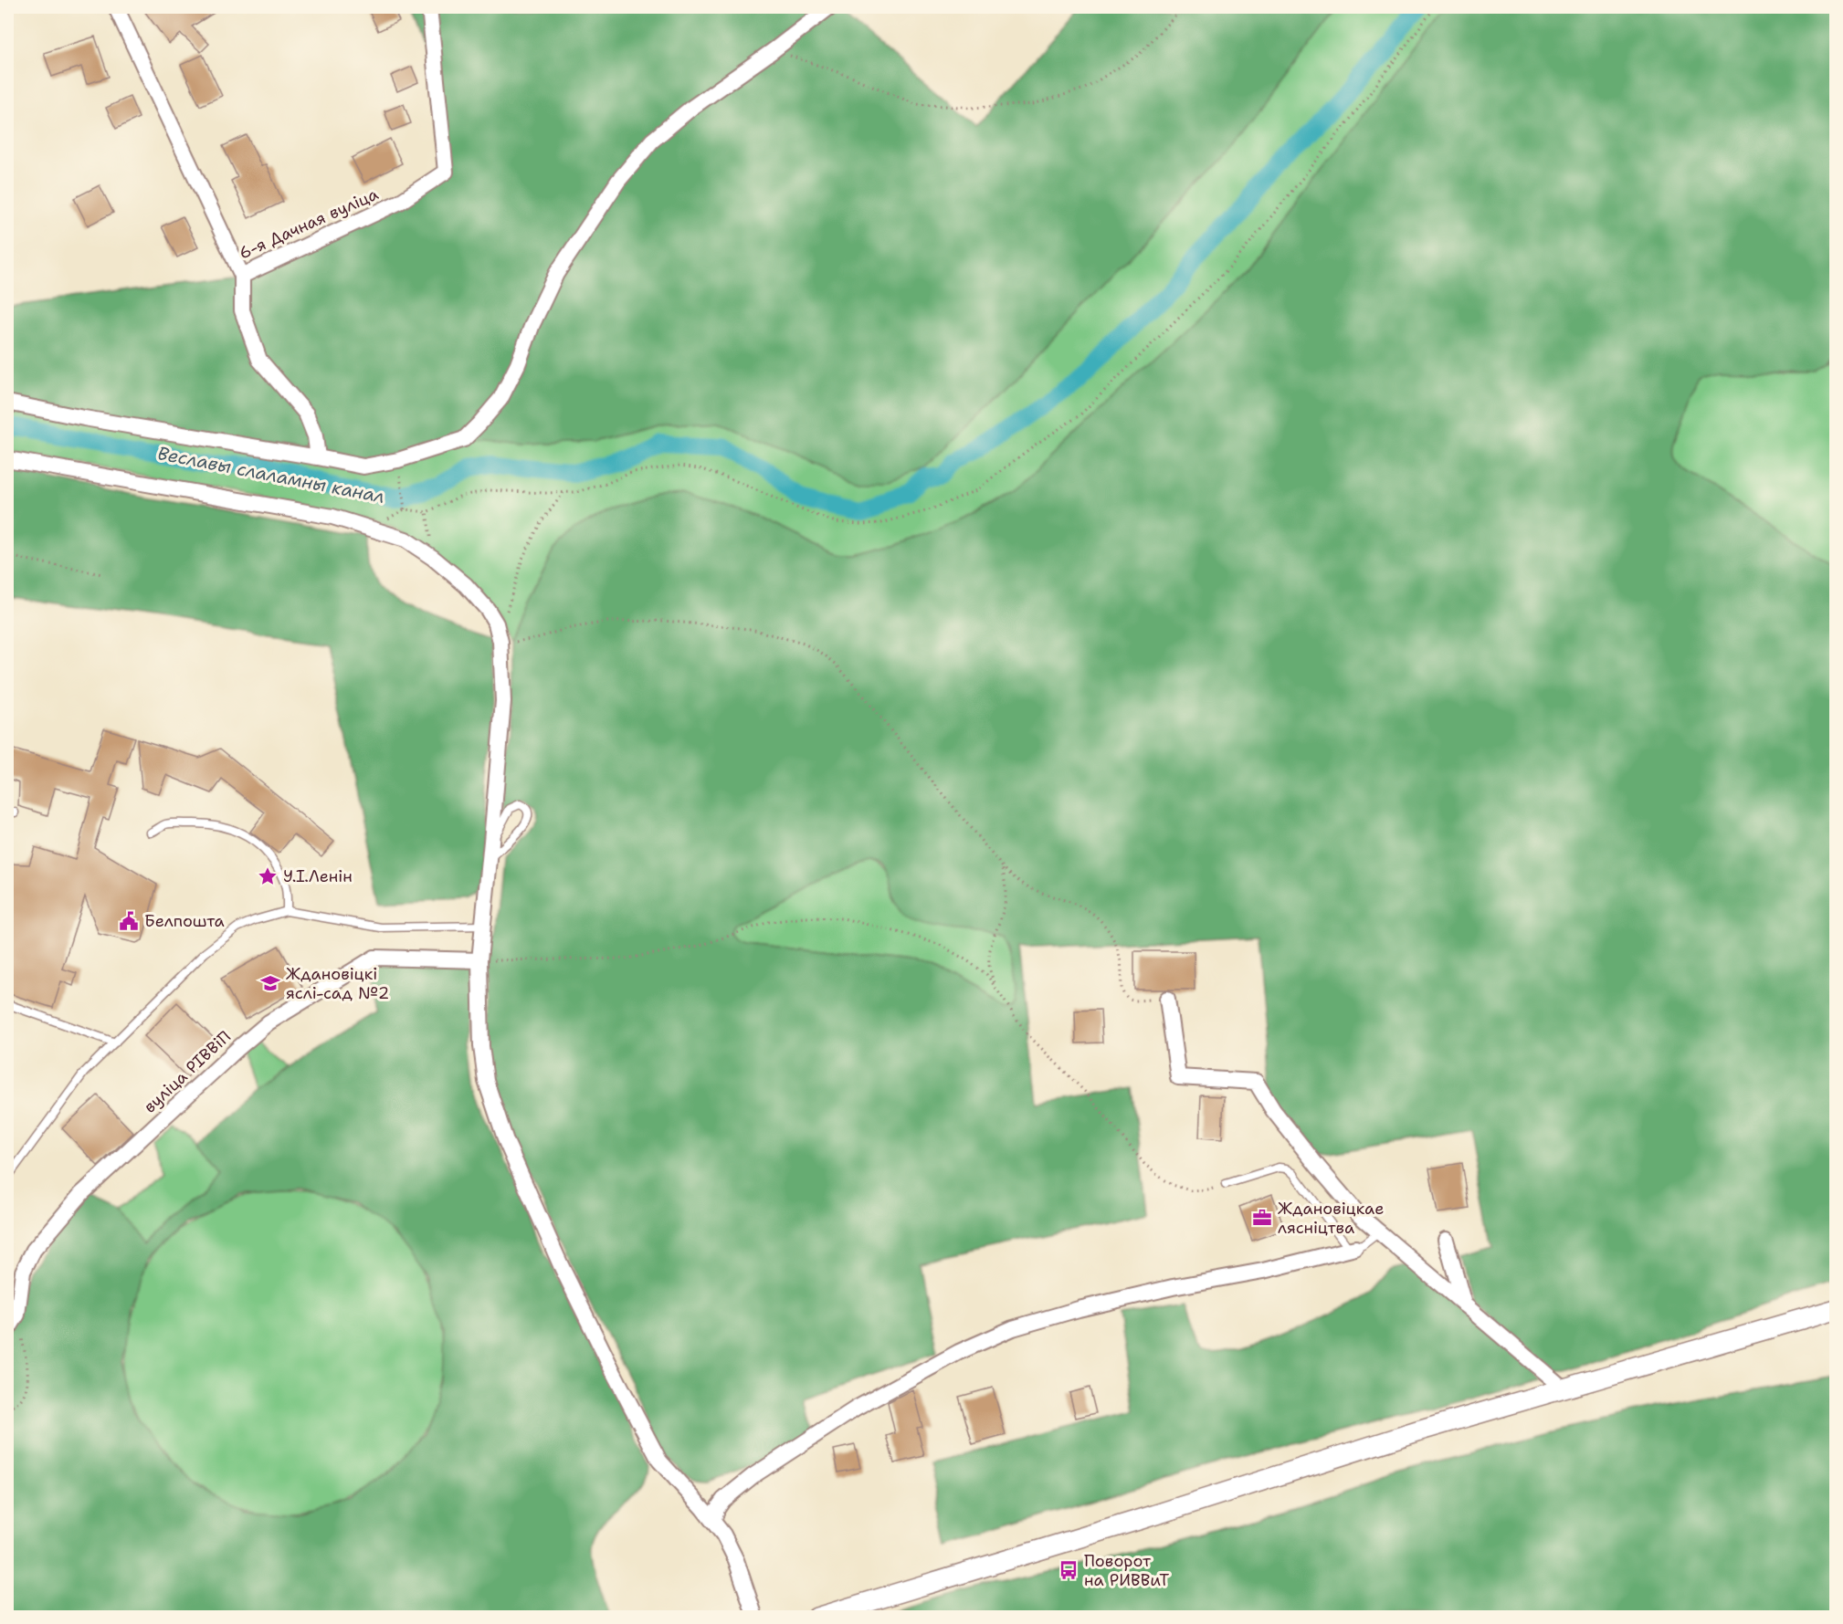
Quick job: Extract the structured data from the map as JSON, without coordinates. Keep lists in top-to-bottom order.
{
  "streets": {
    "street": ["6-я Дачная вуліца", "вуліца РІВВіП"]
  },
  "water": ["Веславы слаламны канал"],
  "places": {
    "place": ["У.І.Ленін"],
    "public building": ["Белпошта"],
    "school or university": ["Ждановіцкі яслі-сад №2"],
    "office": ["Ждановіцкае лясніцтва"],
    "bus stop": ["Поворот на РИВВиТ"]
  }
}
